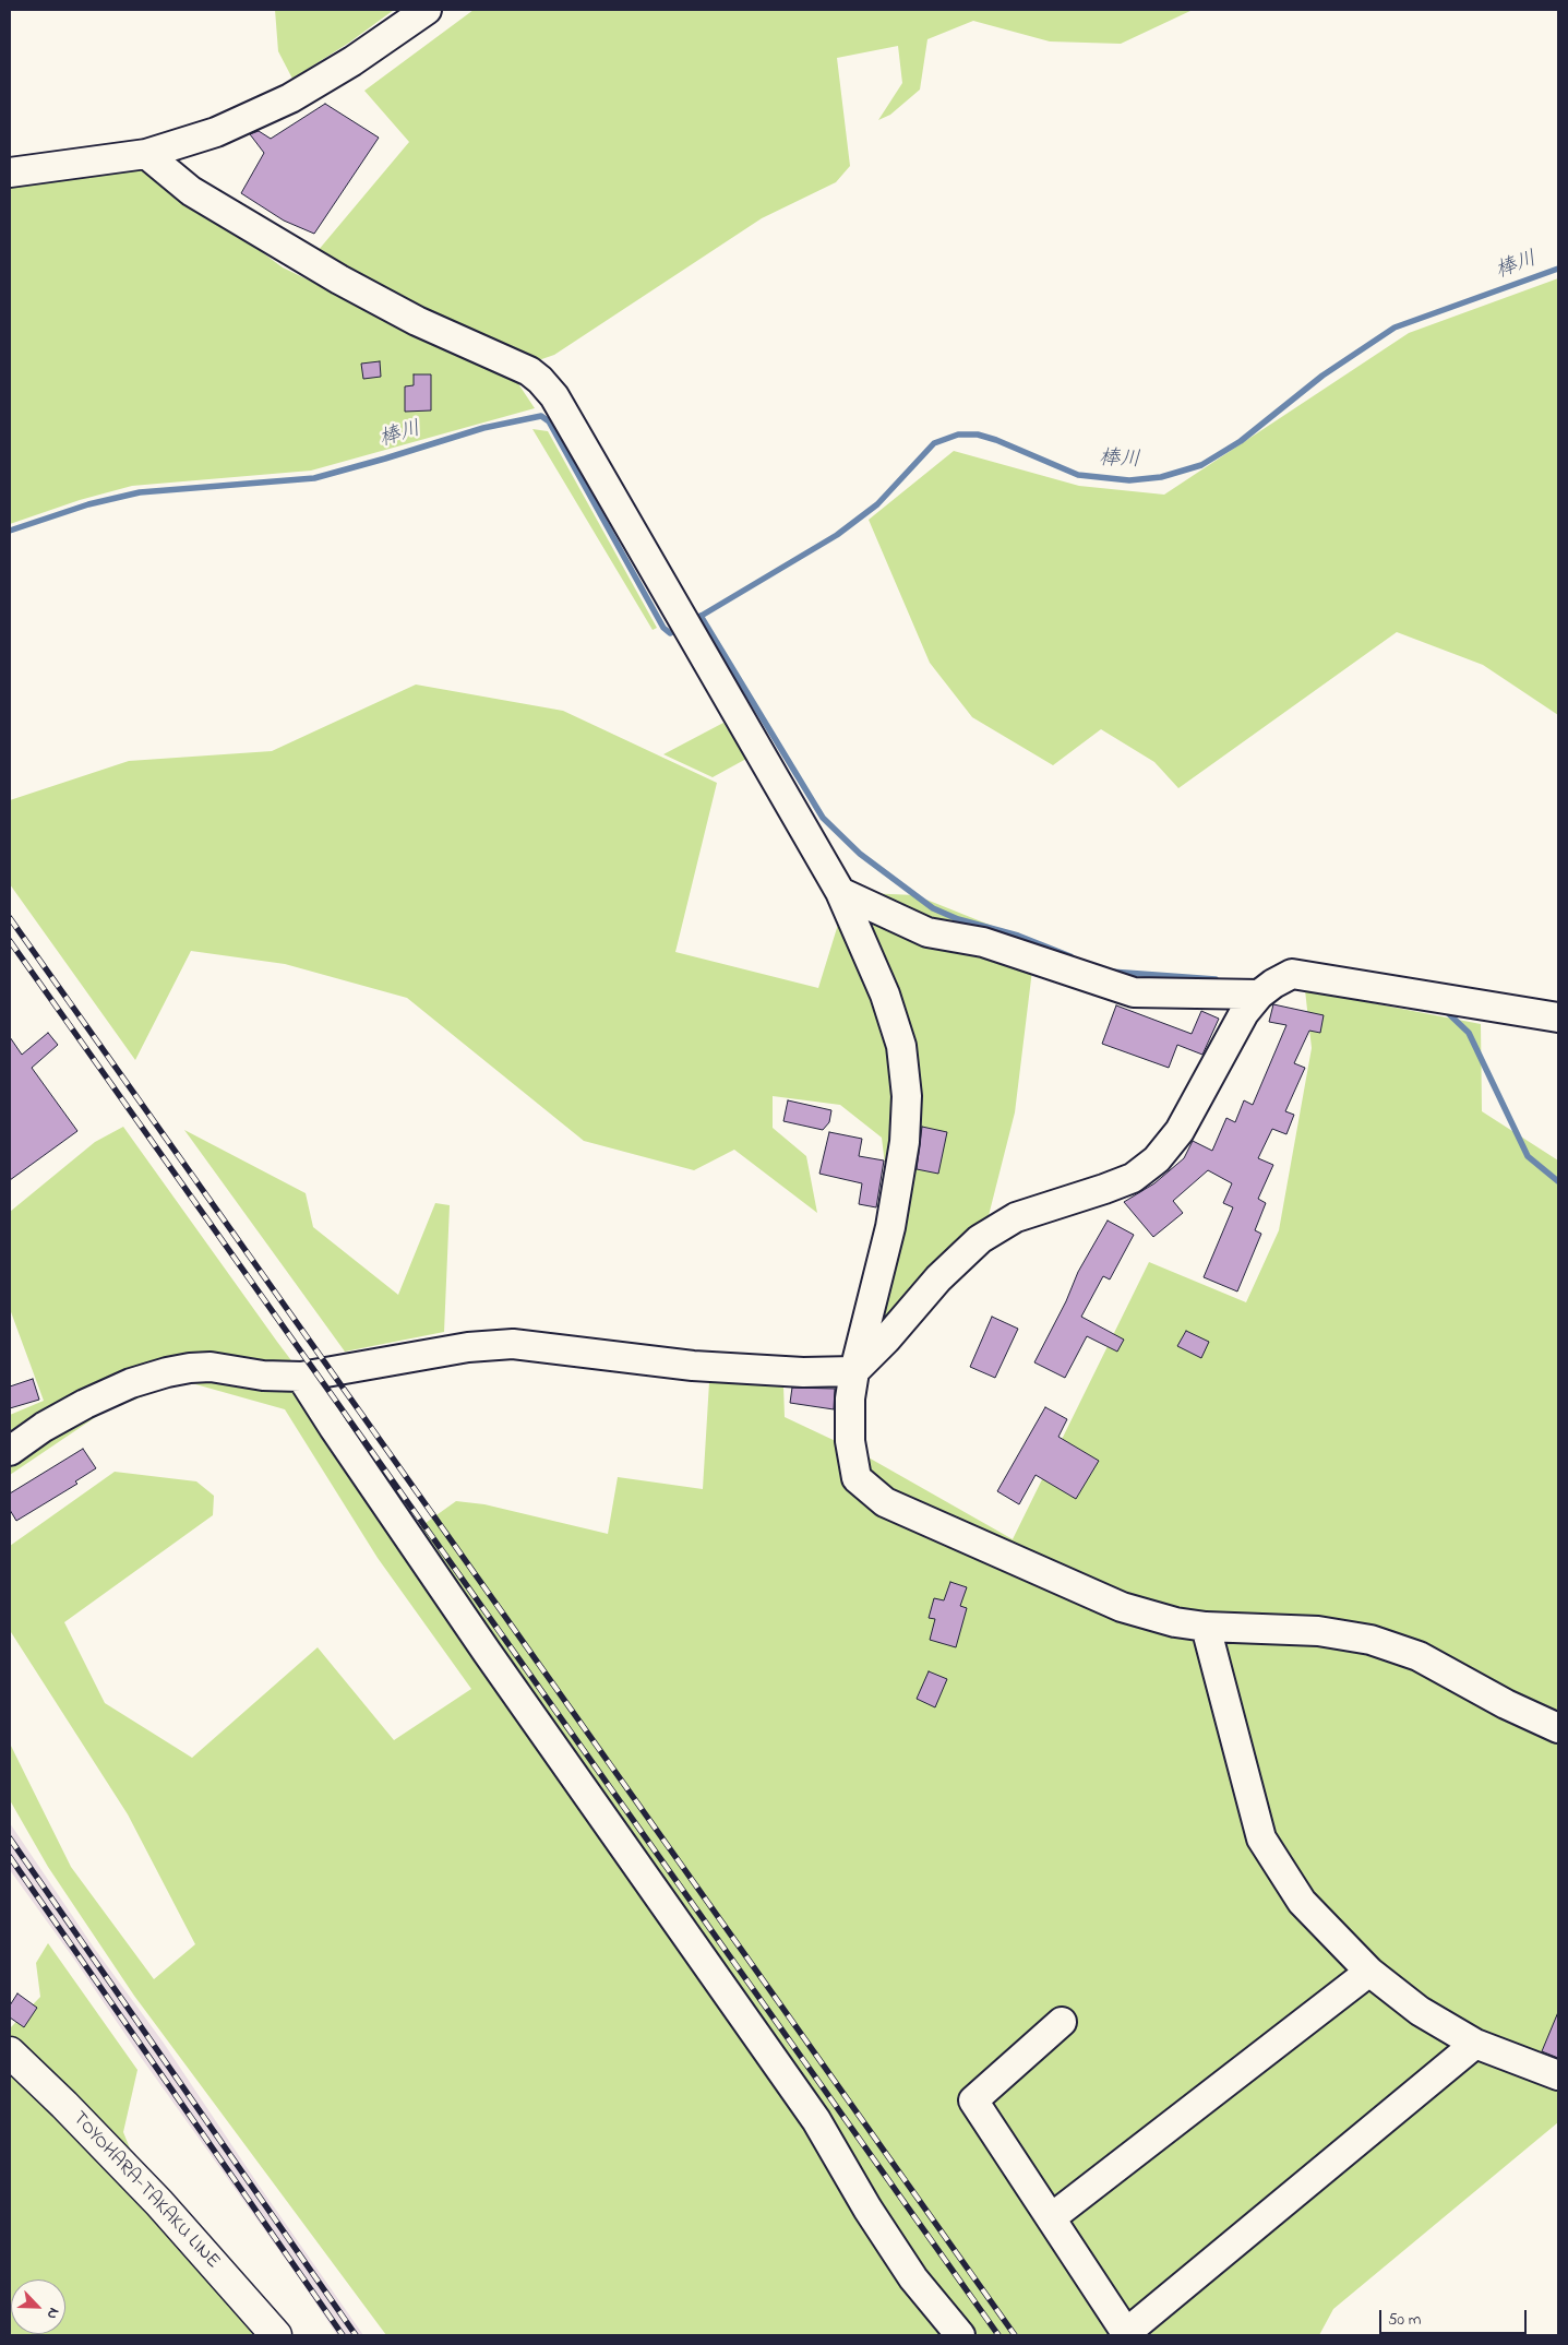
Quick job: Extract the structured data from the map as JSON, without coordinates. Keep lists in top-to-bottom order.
{
  "streets": {
    "main road": ["TOYOHARA-TAKAKU LINE"]
  },
  "water": ["棒川"],
  "scale_bar": "50 m",
  "north": "bottom right"
}
